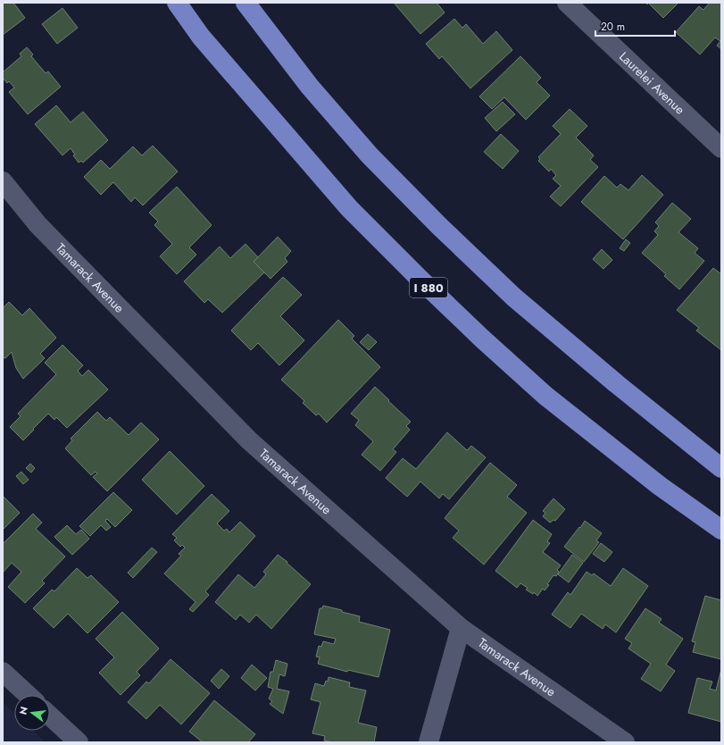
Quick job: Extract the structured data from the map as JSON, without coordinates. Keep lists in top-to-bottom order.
{
  "streets": {
    "highway": ["I 880"],
    "street": ["Laurelei Avenue", "Tamarack Avenue"]
  },
  "scale_bar": "20 m",
  "north": "left"
}
